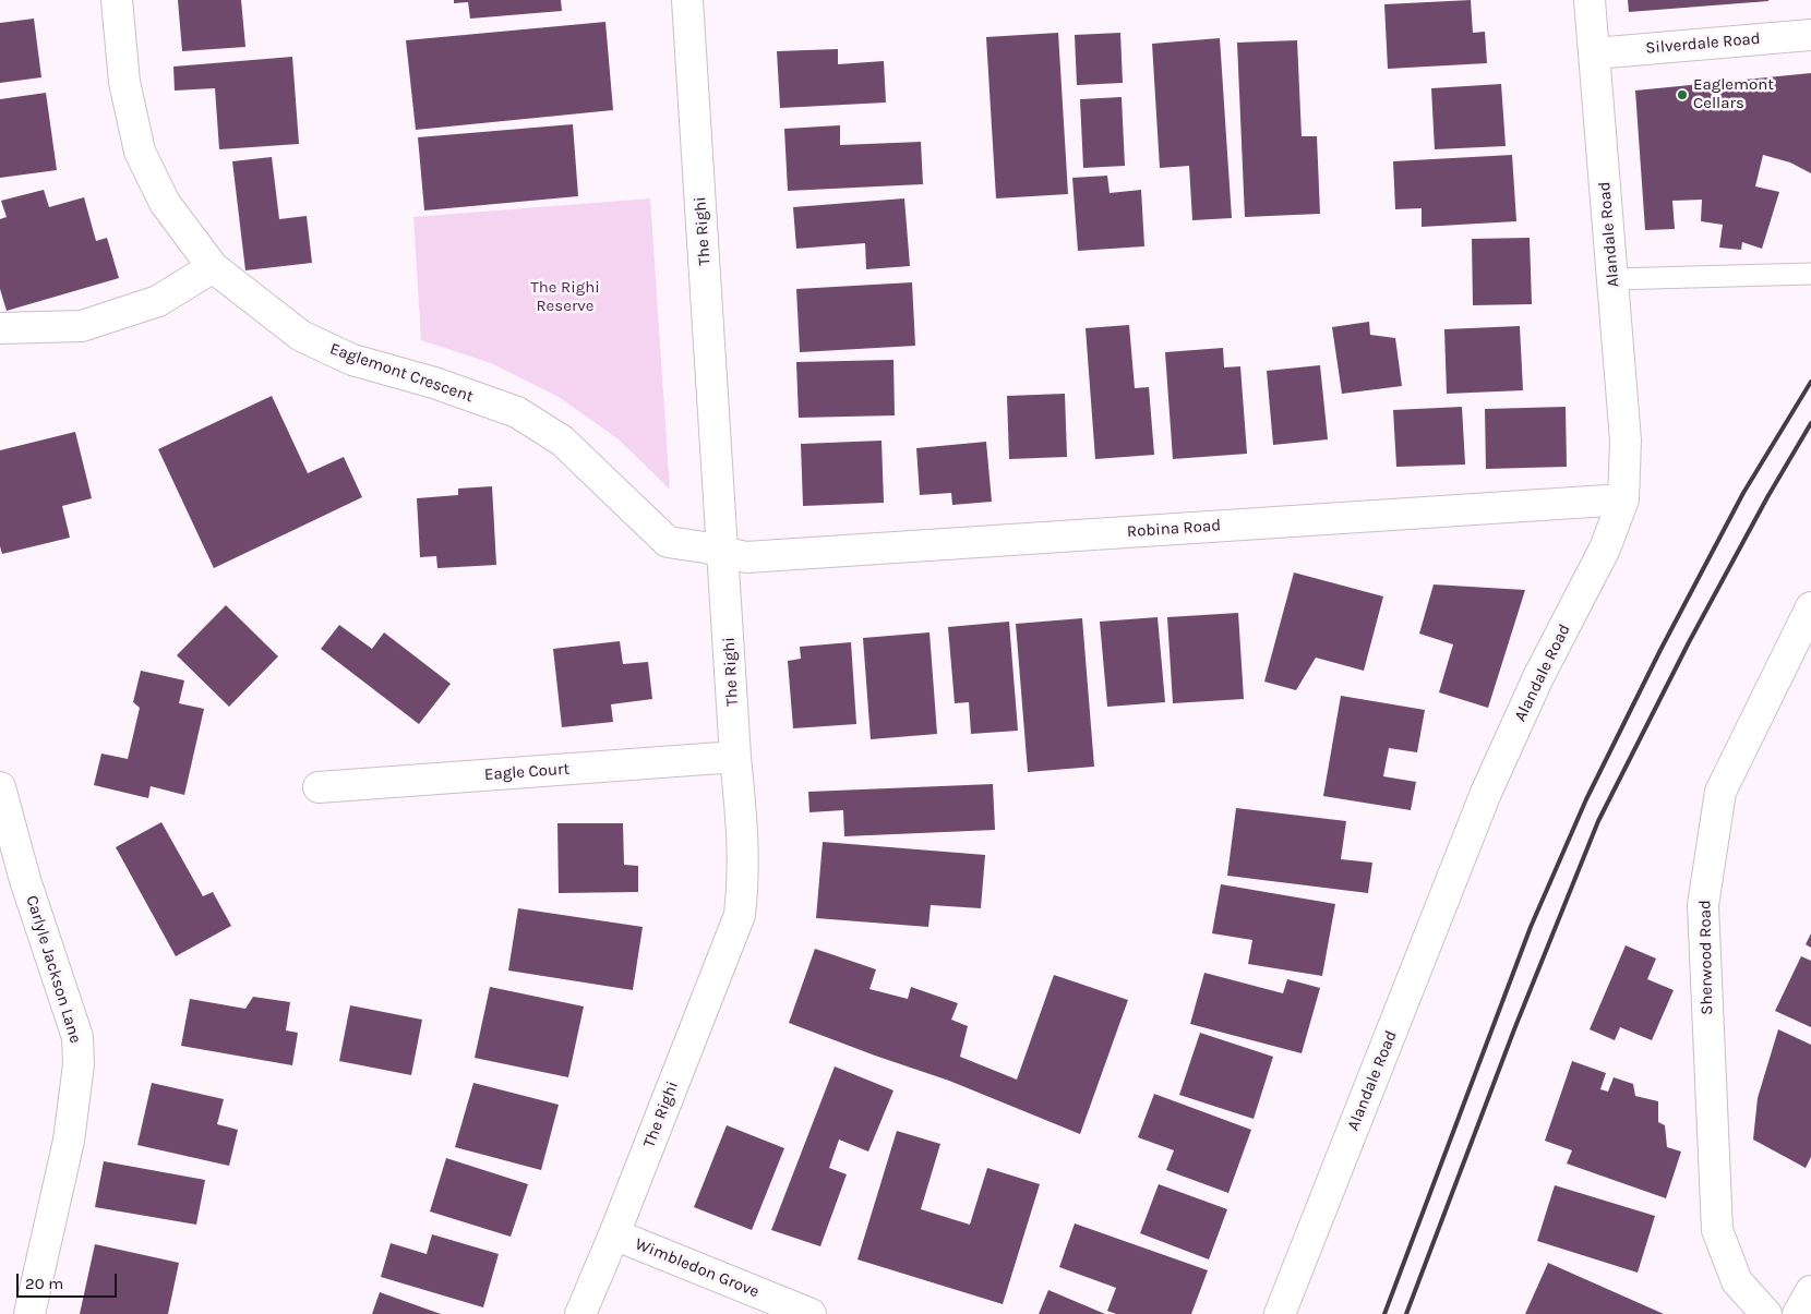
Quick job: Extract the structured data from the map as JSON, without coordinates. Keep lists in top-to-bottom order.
{
  "streets": {
    "street": [
      "Silverdale Road",
      "The Righi",
      "Alandale Road",
      "Eaglemont Crescent",
      "Robina Road",
      "Eagle Court",
      "Sherwood Road",
      "Carlyle Jackson Lane",
      "Wimbledon Grove"
    ]
  },
  "crossings": [
    ["Silverdale Road", "Alandale Road"],
    ["The Righi", "Eaglemont Crescent"],
    ["The Righi", "Robina Road"],
    ["The Righi", "Eagle Court"],
    ["The Righi", "Wimbledon Grove"],
    ["Alandale Road", "Robina Road"],
    ["Eaglemont Crescent", "Robina Road"]
  ],
  "parks": ["The Righi Reserve"],
  "places": ["Eaglemont Cellars"],
  "scale_bar": "20 m"
}
